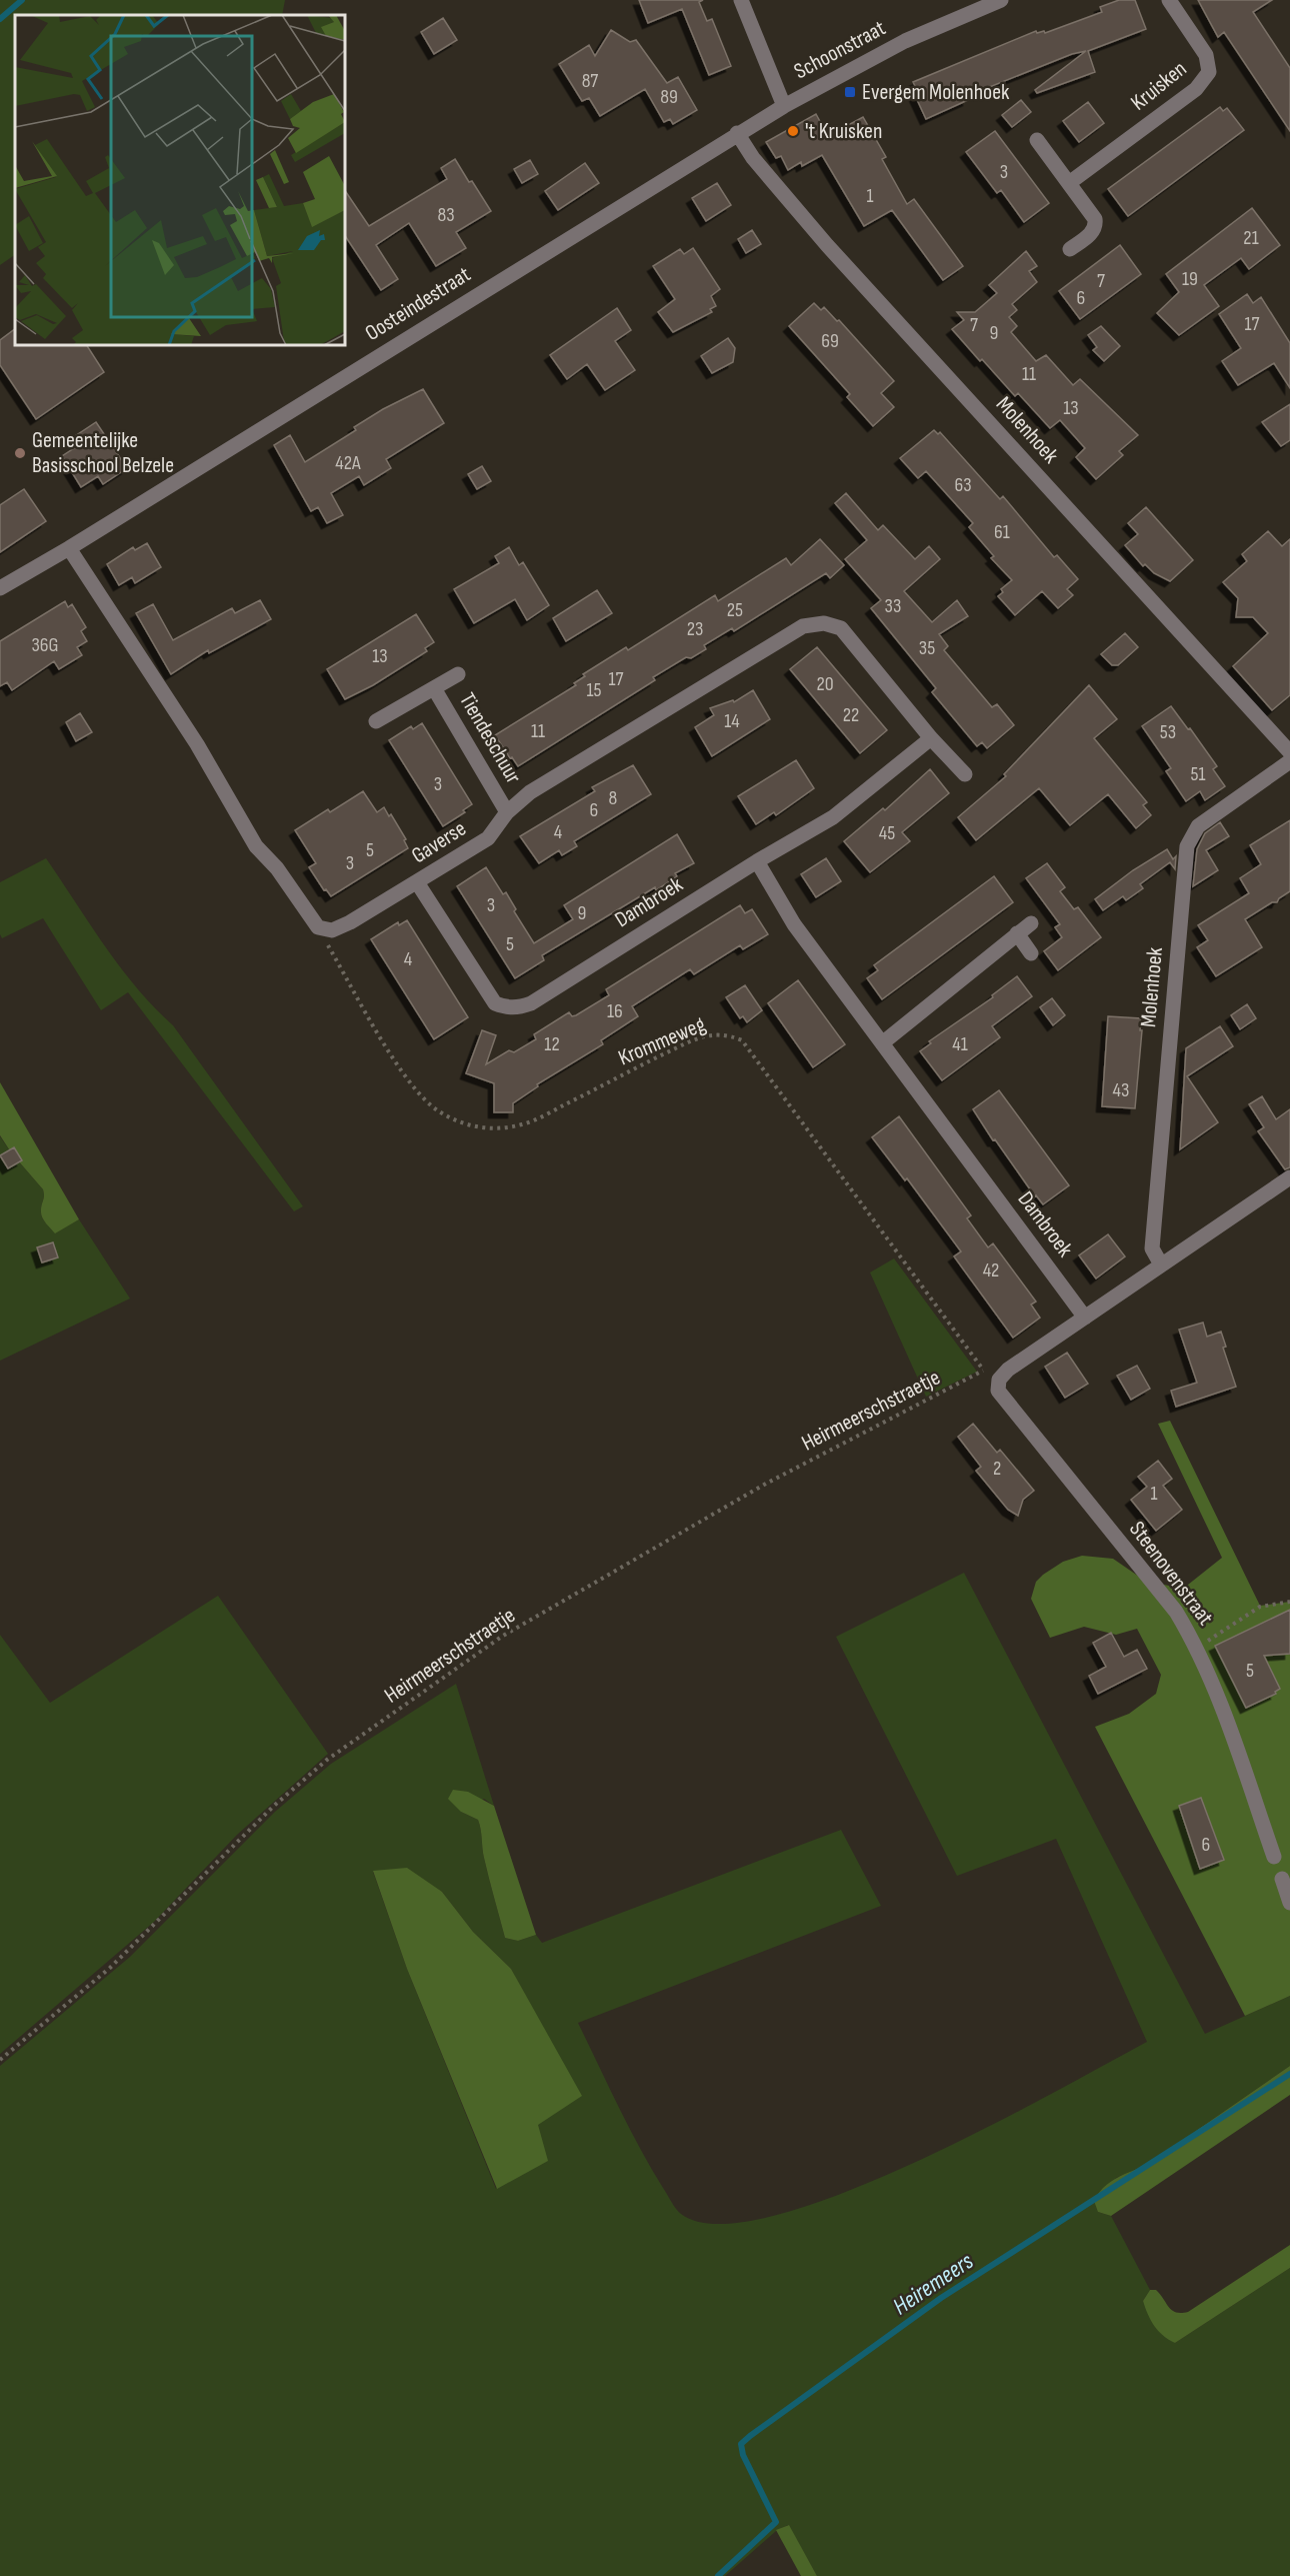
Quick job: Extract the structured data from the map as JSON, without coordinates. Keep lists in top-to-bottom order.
{
  "streets": {
    "street": [
      "Schoonstraat",
      "Kruisken",
      "Oosteindestraat",
      "Molenhoek",
      "Tiendeschuur",
      "Gaverse",
      "Dambroek",
      "Steenovenstraat"
    ],
    "path": ["Krommeweg", "Heirmeerschstraetje"]
  },
  "crossings": [
    ["Schoonstraat", "Oosteindestraat"],
    ["Schoonstraat", "Molenhoek"],
    ["Oosteindestraat", "Molenhoek"],
    ["Tiendeschuur", "Gaverse"],
    ["Gaverse", "Dambroek"],
    ["Gaverse", "Krommeweg"],
    ["Krommeweg", "Heirmeerschstraetje"],
    ["Krommeweg", "Steenovenstraat"]
  ],
  "water": ["Heiremeers"],
  "places": {
    "transit": ["Evergem Molenhoek"],
    "other": ["'t Kruisken", "Gemeentelijke Basisschool Belzele"]
  },
  "house_numbers": [
    "87",
    "89",
    "3",
    "1",
    "83",
    "21",
    "19",
    "7",
    "6",
    "17",
    "7",
    "9",
    "69",
    "11",
    "13",
    "42A",
    "63",
    "61",
    "33",
    "25",
    "23",
    "36G",
    "35",
    "13",
    "17",
    "20",
    "15",
    "22",
    "14",
    "11",
    "53",
    "51",
    "3",
    "8",
    "6",
    "4",
    "45",
    "5",
    "3",
    "3",
    "9",
    "5",
    "4",
    "16",
    "12",
    "41",
    "43",
    "42",
    "2",
    "1",
    "5",
    "6"
  ]
}
